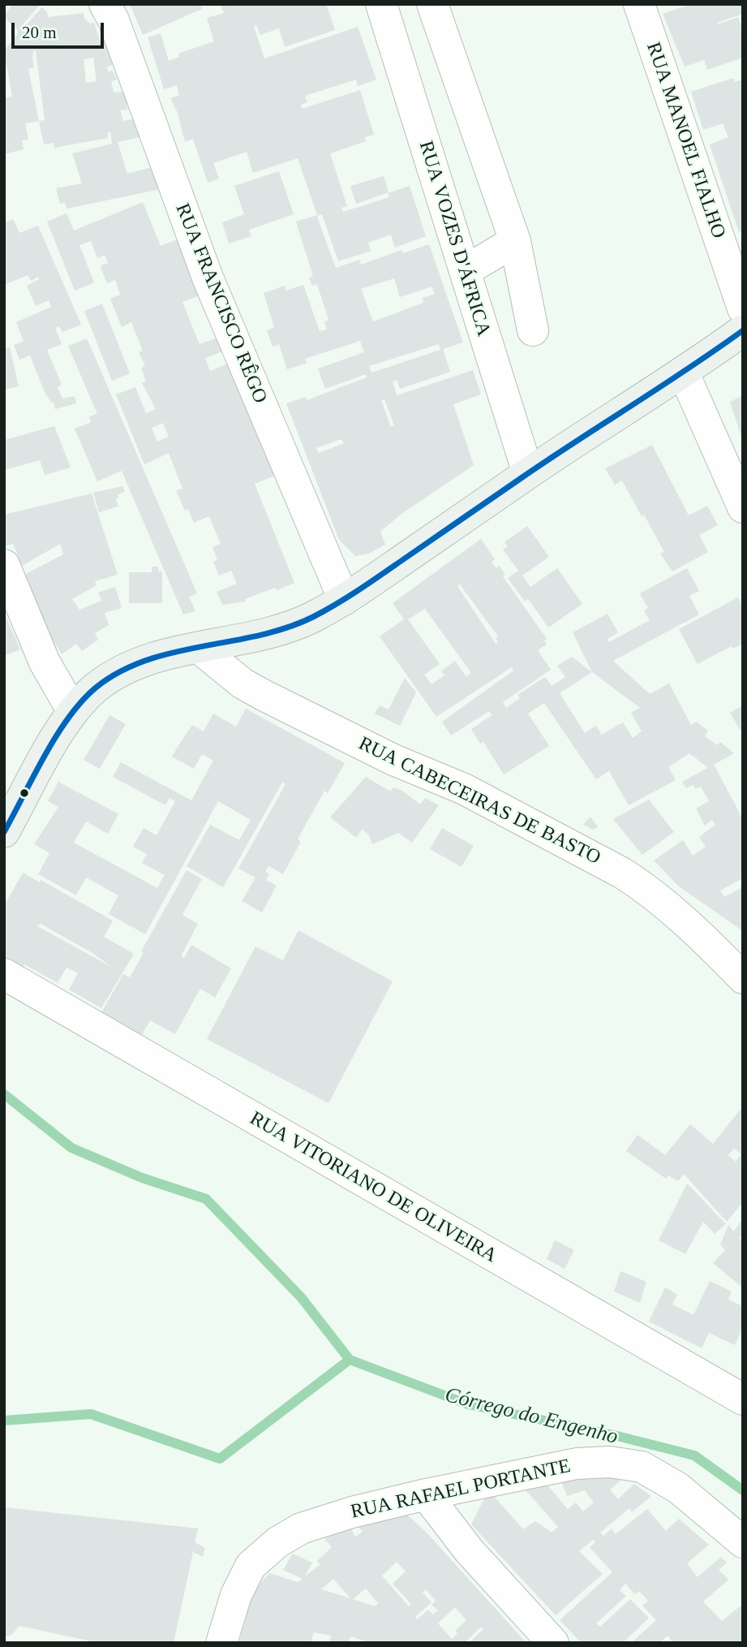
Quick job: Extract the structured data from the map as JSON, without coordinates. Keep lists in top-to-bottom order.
{
  "streets": {
    "street": [
      "RUA MANOEL FIALHO",
      "RUA VOZES D'ÁFRICA",
      "RUA FRANCISCO RÊGO",
      "RUA CABECEIRAS DE BASTO",
      "RUA VITORIANO DE OLIVEIRA",
      "RUA RAFAEL PORTANTE"
    ]
  },
  "water": ["Córrego do Engenho"],
  "scale_bar": "20 m"
}
